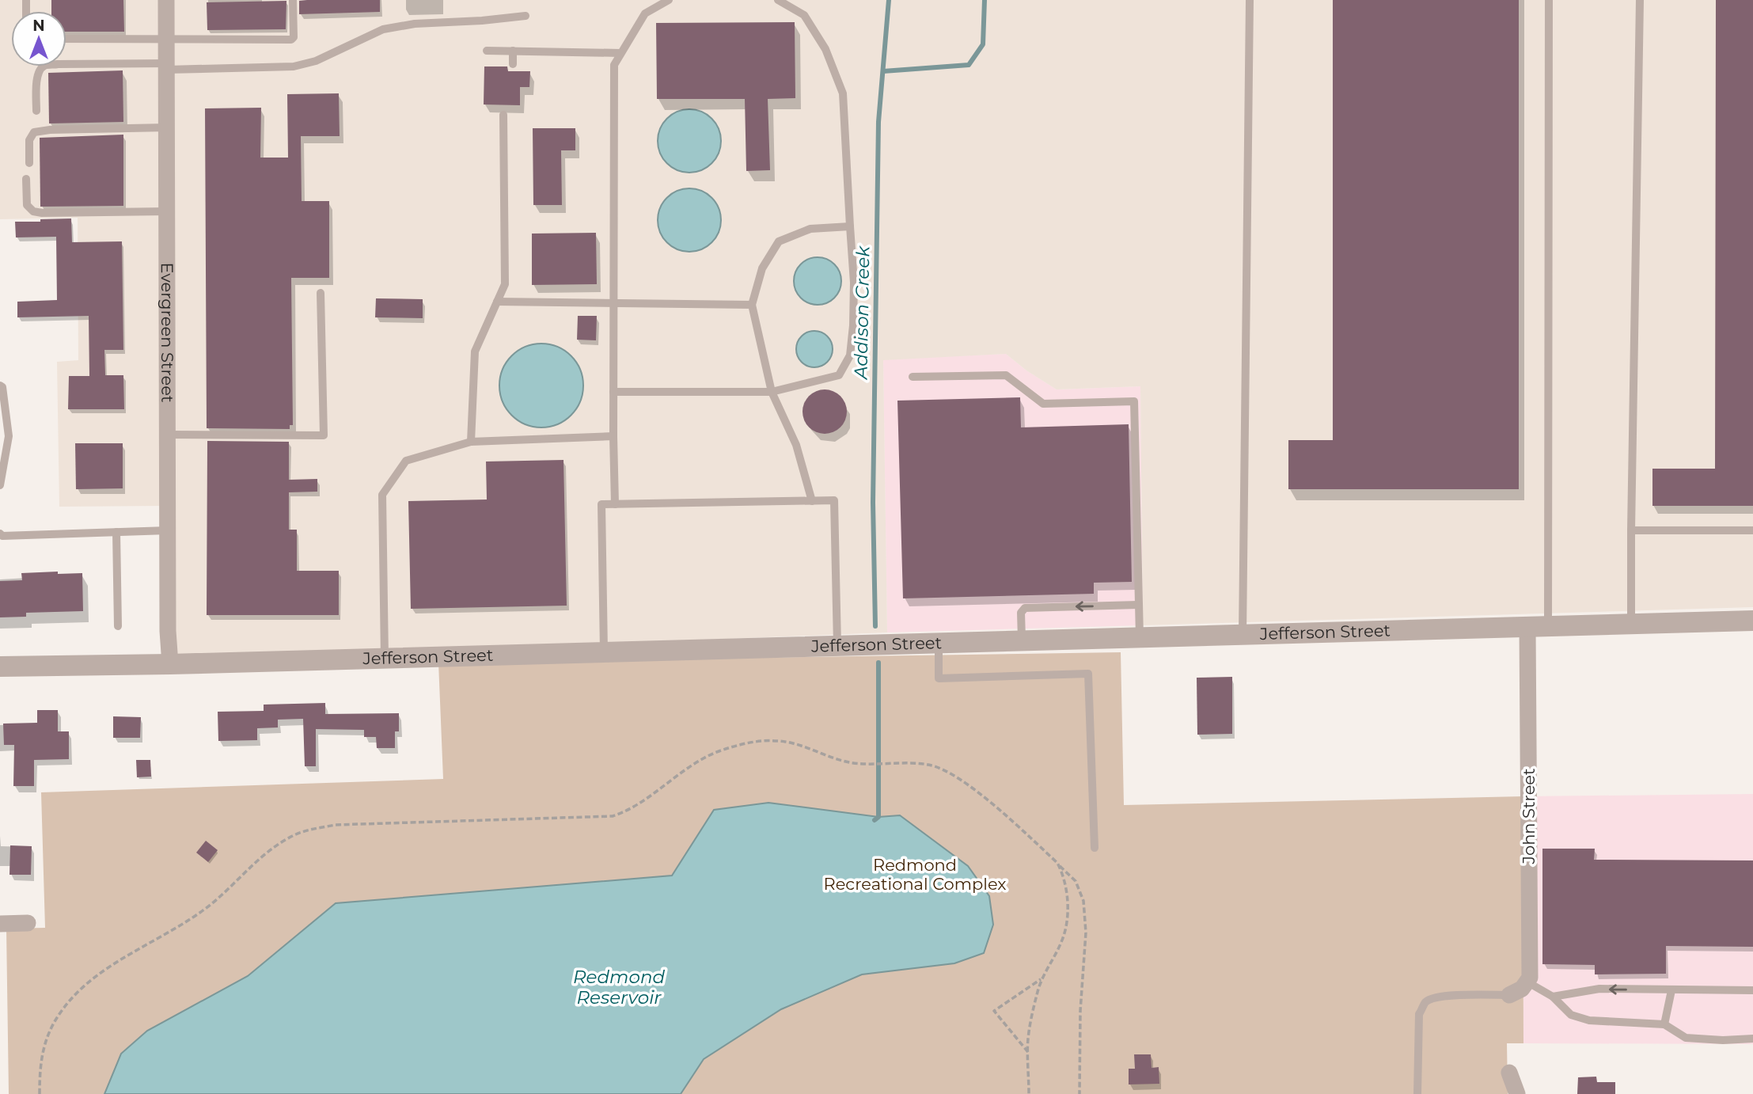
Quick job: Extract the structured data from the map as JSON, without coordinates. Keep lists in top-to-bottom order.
{
  "streets": {
    "street": ["Evergreen Street", "Jefferson Street", "John Street"]
  },
  "crossings": [
    ["Evergreen Street", "Jefferson Street"],
    ["Jefferson Street", "John Street"]
  ],
  "water": ["Addison Creek", "Redmond Reservoir"],
  "parks": ["Redmond Recreational Complex"],
  "north": "top"
}
